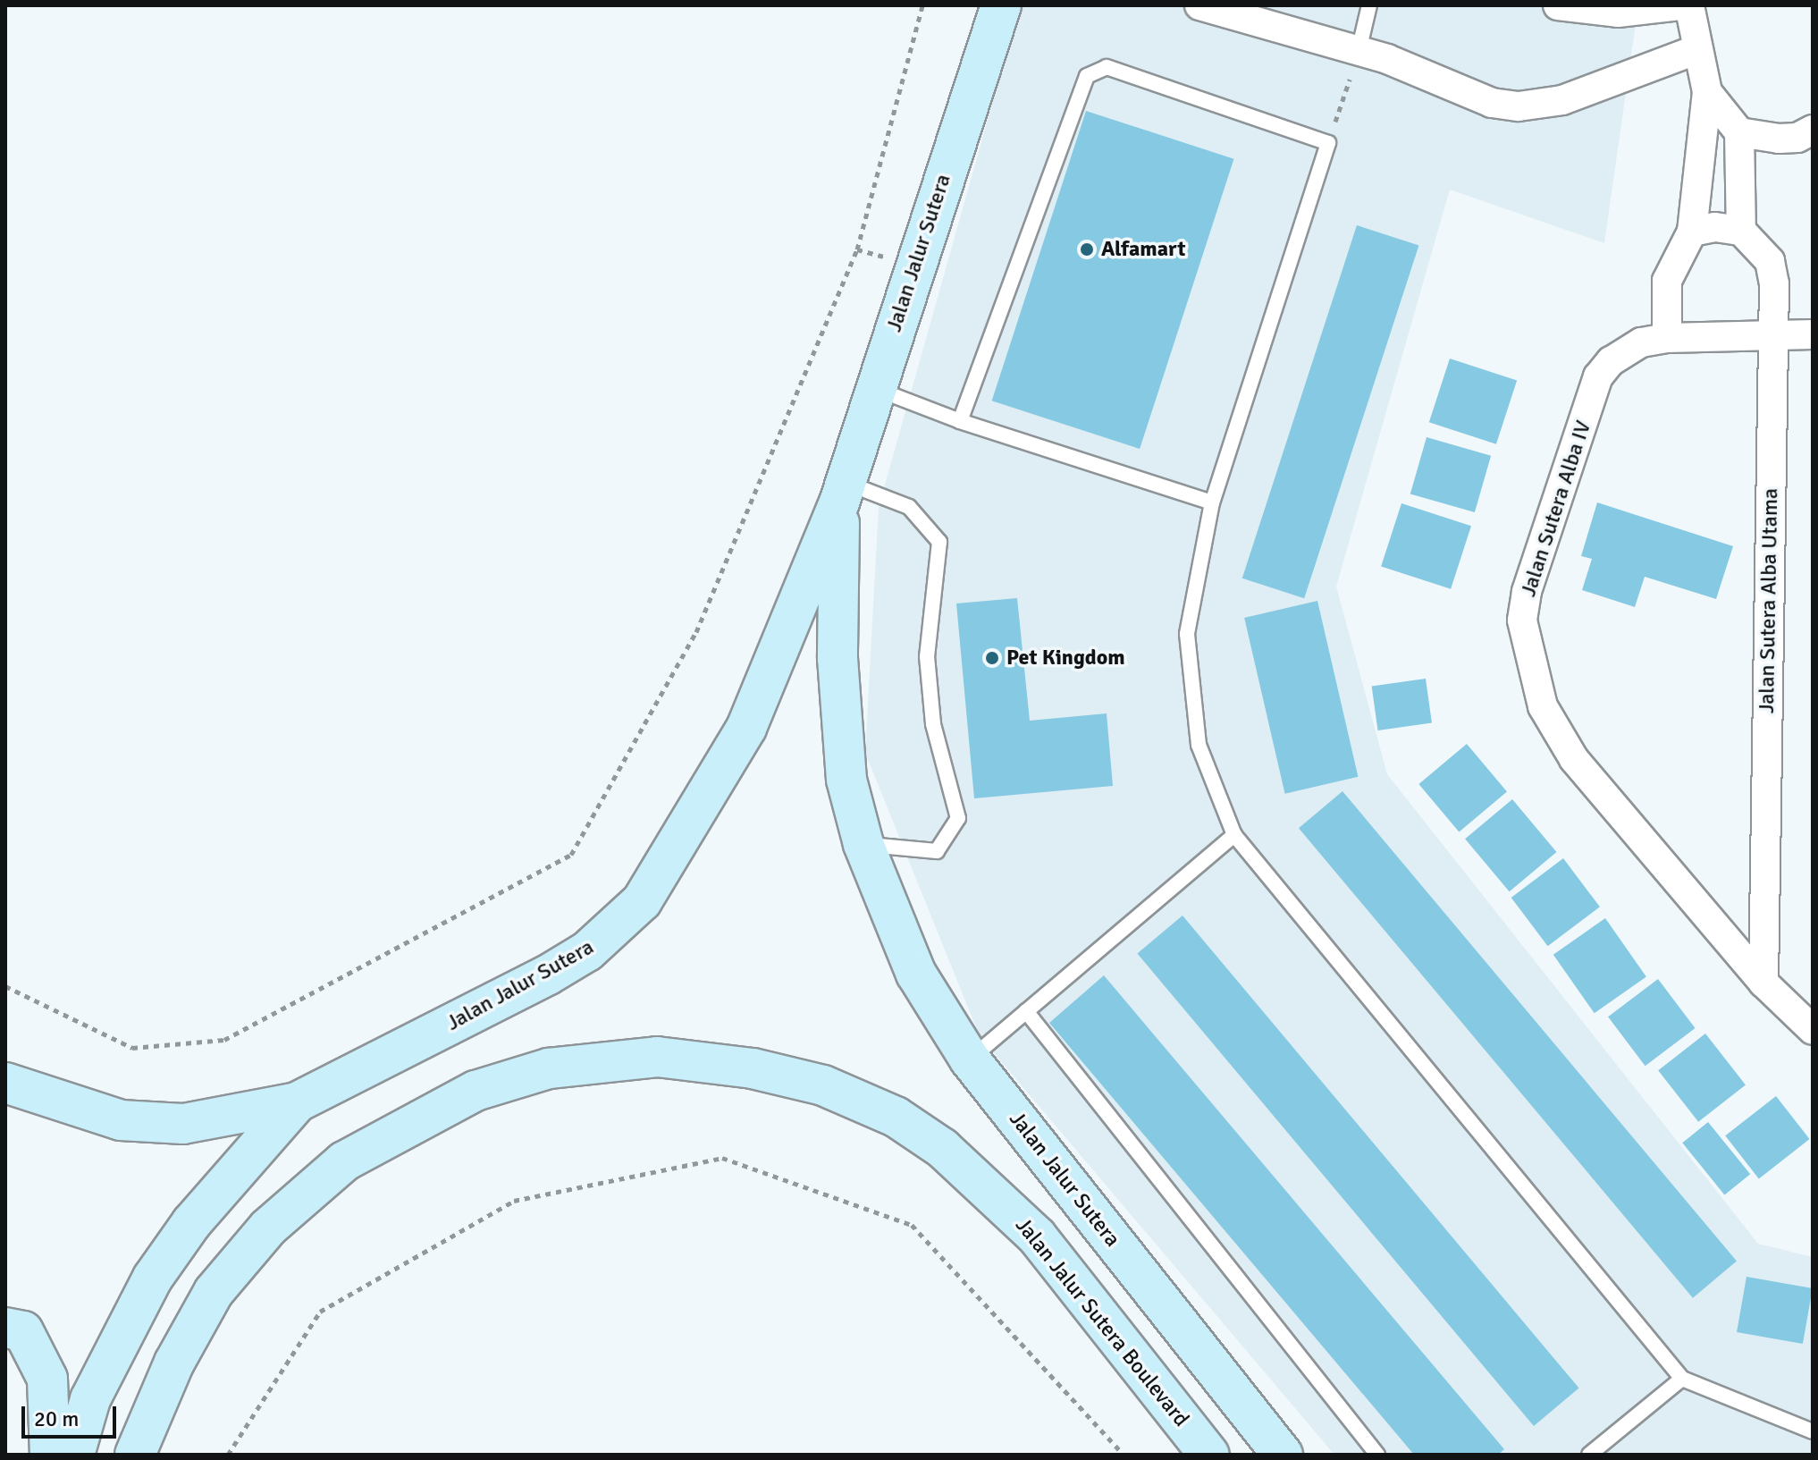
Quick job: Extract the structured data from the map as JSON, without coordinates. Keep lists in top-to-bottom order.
{
  "streets": {
    "main road": ["Jalan Jalur Sutera", "Jalan Jalur Sutera Boulevard"],
    "street": ["Jalan Sutera Alba IV", "Jalan Sutera Alba Utama"]
  },
  "crossings": [
    ["Jalan Sutera Alba IV", "Jalan Sutera Alba Utama"]
  ],
  "places": ["Alfamart", "Pet Kingdom"],
  "scale_bar": "20 m"
}
